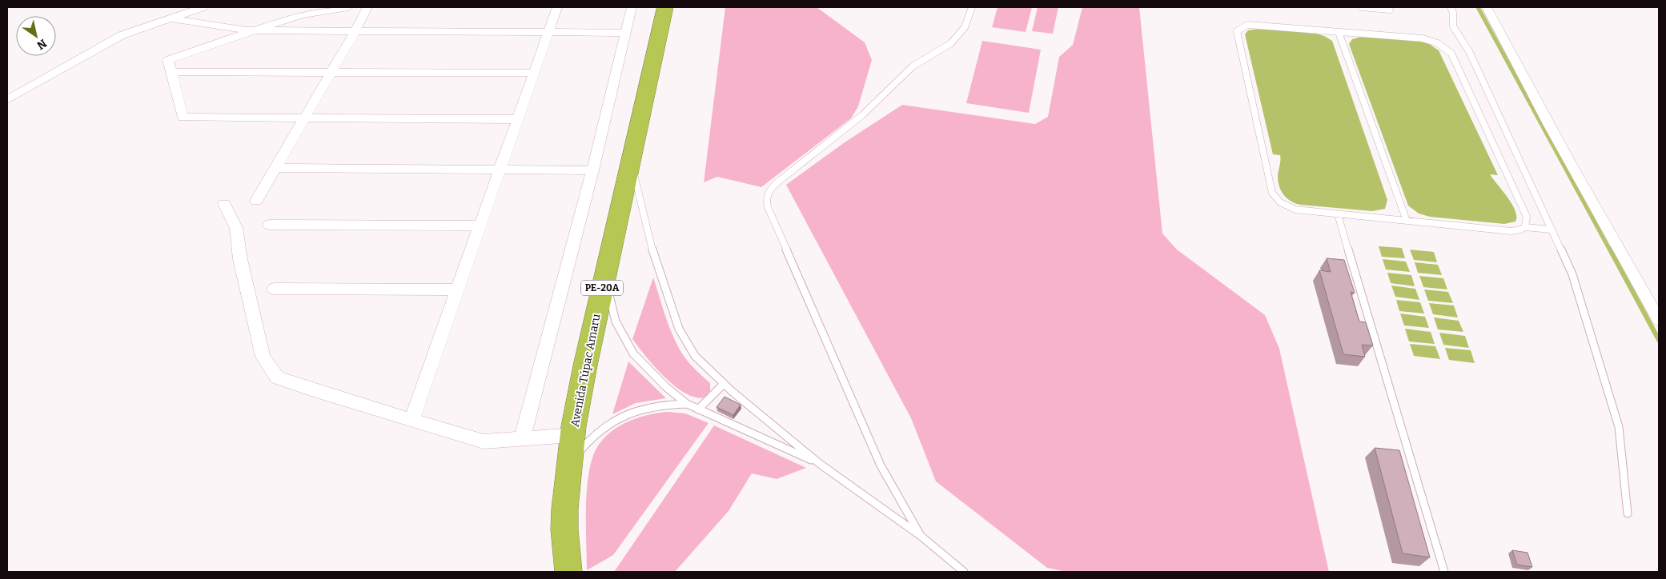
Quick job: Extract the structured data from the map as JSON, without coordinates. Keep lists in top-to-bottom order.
{
  "streets": {
    "highway": ["PE-20A", "Avenida Túpac Amaru"]
  },
  "north": "bottom right"
}
